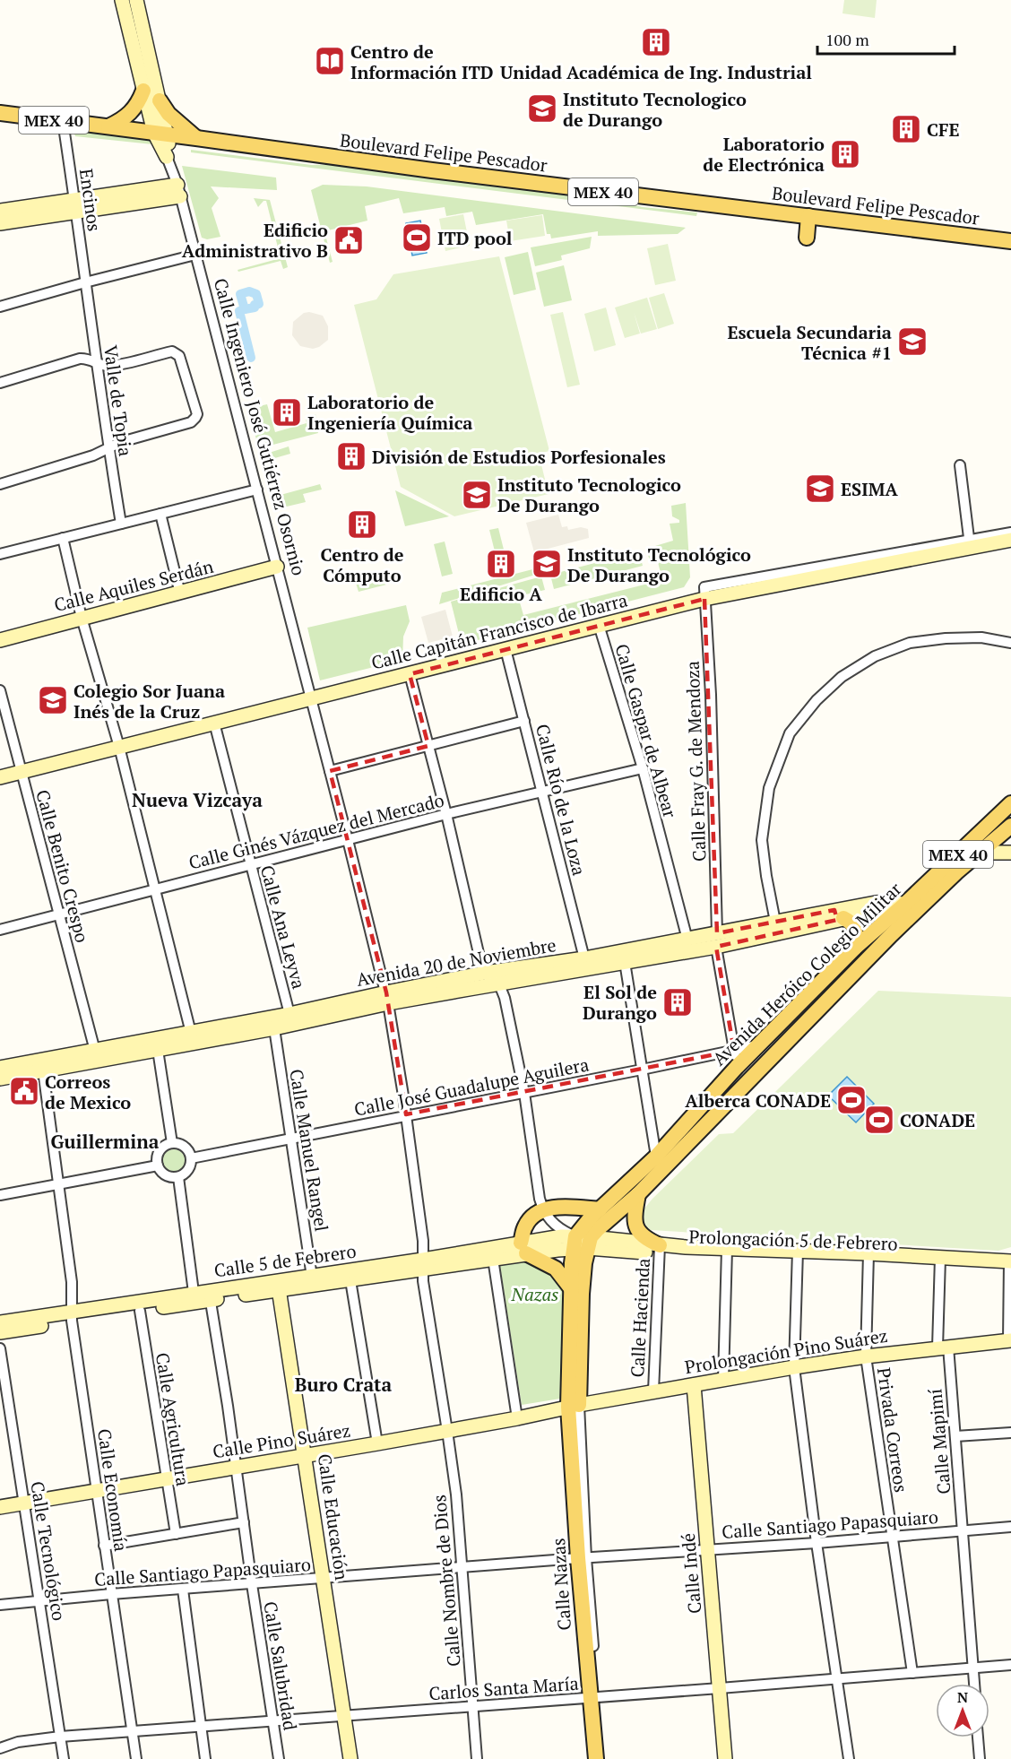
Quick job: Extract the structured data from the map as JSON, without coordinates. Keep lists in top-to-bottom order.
{
  "streets": {
    "main road": [
      "MEX 40",
      "Boulevard Felipe Pescador",
      "Avenida Heróico Colegio Militar",
      "Calle Nazas"
    ],
    "street": [
      "Encinos",
      "Valle de Topia",
      "Calle Ingeniero José Gutiérrez Osornio",
      "Calle Aquiles Serdán",
      "Calle Capitán Francisco de Ibarra",
      "Calle Gaspar de Albear",
      "Calle Fray G. de Mendoza",
      "Calle Río de la Loza",
      "Calle Ginés Vázquez del Mercado",
      "Calle Benito Crespo",
      "Calle Ana Leyva",
      "Avenida 20 de Noviembre",
      "Calle José Guadalupe Aguilera",
      "Calle Manuel Rangel",
      "Prolongación 5 de Febrero",
      "Calle 5 de Febrero",
      "Calle Hacienda",
      "Prolongación Pino Suárez",
      "Calle Agricultura",
      "Privada Correos",
      "Calle Pino Suárez",
      "Calle Mapimí",
      "Calle Economía",
      "Calle Educación",
      "Calle Santiago Papasquiaro",
      "Calle Tecnológico",
      "Calle Indé",
      "Calle Nombre de Dios",
      "Calle Salubridad",
      "Carlos Santa María"
    ]
  },
  "crossings": [
    ["Boulevard Felipe Pescador", "Encinos"],
    ["Boulevard Felipe Pescador", "Calle Ingeniero José Gutiérrez Osornio"],
    ["Encinos", "Valle de Topia"],
    ["Calle Ingeniero José Gutiérrez Osornio", "Calle Aquiles Serdán"],
    ["Calle Ingeniero José Gutiérrez Osornio", "Calle Capitán Francisco de Ibarra"],
    ["Calle Ingeniero José Gutiérrez Osornio", "Calle Ginés Vázquez del Mercado"],
    ["Calle Ingeniero José Gutiérrez Osornio", "Avenida 20 de Noviembre"],
    ["Calle Ingeniero José Gutiérrez Osornio", "Calle José Guadalupe Aguilera"],
    ["Calle Ingeniero José Gutiérrez Osornio", "Calle Nombre de Dios"],
    ["Calle Capitán Francisco de Ibarra", "Calle Gaspar de Albear"],
    ["Calle Capitán Francisco de Ibarra", "Calle Fray G. de Mendoza"],
    ["Calle Capitán Francisco de Ibarra", "Calle Río de la Loza"],
    ["Calle Capitán Francisco de Ibarra", "Calle Benito Crespo"],
    ["Calle Capitán Francisco de Ibarra", "Calle Ana Leyva"],
    ["Calle Gaspar de Albear", "Calle Ginés Vázquez del Mercado"],
    ["Calle Gaspar de Albear", "Avenida 20 de Noviembre"],
    ["Calle Fray G. de Mendoza", "Avenida 20 de Noviembre"],
    ["Calle Fray G. de Mendoza", "Avenida Heróico Colegio Militar"],
    ["Calle Fray G. de Mendoza", "Calle José Guadalupe Aguilera"],
    ["Calle Río de la Loza", "Calle Ginés Vázquez del Mercado"],
    ["Calle Río de la Loza", "Avenida 20 de Noviembre"],
    ["Calle Ginés Vázquez del Mercado", "Calle Benito Crespo"],
    ["Calle Ginés Vázquez del Mercado", "Calle Ana Leyva"],
    ["Calle Benito Crespo", "Avenida 20 de Noviembre"],
    ["Calle Ana Leyva", "Avenida 20 de Noviembre"],
    ["Avenida 20 de Noviembre", "Avenida Heróico Colegio Militar"],
    ["Avenida 20 de Noviembre", "Calle Manuel Rangel"],
    ["Avenida 20 de Noviembre", "Calle Economía"],
    ["Avenida Heróico Colegio Militar", "Calle José Guadalupe Aguilera"],
    ["Avenida Heróico Colegio Militar", "Prolongación 5 de Febrero"],
    ["Avenida Heróico Colegio Militar", "Calle 5 de Febrero"],
    ["Calle José Guadalupe Aguilera", "Calle Manuel Rangel"],
    ["Calle José Guadalupe Aguilera", "Calle Nombre de Dios"],
    ["Calle Manuel Rangel", "Calle 5 de Febrero"],
    ["Prolongación 5 de Febrero", "Calle 5 de Febrero"],
    ["Prolongación 5 de Febrero", "Calle Hacienda"],
    ["Prolongación 5 de Febrero", "Privada Correos"],
    ["Prolongación 5 de Febrero", "Calle Mapimí"],
    ["Calle 5 de Febrero", "Calle Agricultura"],
    ["Calle 5 de Febrero", "Calle Economía"],
    ["Calle 5 de Febrero", "Calle Educación"],
    ["Calle 5 de Febrero", "Calle Nombre de Dios"],
    ["Calle 5 de Febrero", "Calle Salubridad"],
    ["Calle Hacienda", "Prolongación Pino Suárez"],
    ["Prolongación Pino Suárez", "Privada Correos"],
    ["Prolongación Pino Suárez", "Calle Pino Suárez"],
    ["Prolongación Pino Suárez", "Calle Mapimí"],
    ["Prolongación Pino Suárez", "Calle Indé"],
    ["Prolongación Pino Suárez", "Calle Nazas"],
    ["Calle Agricultura", "Calle Pino Suárez"],
    ["Privada Correos", "Calle Santiago Papasquiaro"],
    ["Privada Correos", "Carlos Santa María"],
    ["Calle Pino Suárez", "Calle Economía"],
    ["Calle Pino Suárez", "Calle Educación"],
    ["Calle Pino Suárez", "Calle Tecnológico"],
    ["Calle Pino Suárez", "Calle Nombre de Dios"],
    ["Calle Pino Suárez", "Calle Nazas"],
    ["Calle Pino Suárez", "Calle Salubridad"],
    ["Calle Mapimí", "Calle Santiago Papasquiaro"],
    ["Calle Mapimí", "Carlos Santa María"],
    ["Calle Economía", "Calle Santiago Papasquiaro"],
    ["Calle Economía", "Carlos Santa María"],
    ["Calle Educación", "Calle Santiago Papasquiaro"],
    ["Calle Educación", "Carlos Santa María"],
    ["Calle Santiago Papasquiaro", "Calle Tecnológico"],
    ["Calle Santiago Papasquiaro", "Calle Indé"],
    ["Calle Santiago Papasquiaro", "Calle Nombre de Dios"],
    ["Calle Santiago Papasquiaro", "Calle Nazas"],
    ["Calle Santiago Papasquiaro", "Calle Salubridad"],
    ["Calle Tecnológico", "Carlos Santa María"],
    ["Calle Indé", "Carlos Santa María"],
    ["Calle Nombre de Dios", "Carlos Santa María"],
    ["Calle Nazas", "Carlos Santa María"],
    ["Calle Salubridad", "Carlos Santa María"]
  ],
  "districts": ["Nueva Vizcaya", "Guillermina", "Buro Crata"],
  "parks": ["Nazas"],
  "places": {
    "building": [
      "Unidad Académica de Ing. Industrial",
      "CFE",
      "Laboratorio de Electrónica",
      "Laboratorio de Ingeniería Química",
      "División de Estudios Porfesionales",
      "Centro de Cómputo",
      "Edificio A",
      "El Sol de Durango"
    ],
    "library": ["Centro de Información ITD"],
    "school or university": [
      "Instituto Tecnologico de Durango",
      "Escuela Secundaria Técnica #1",
      "ESIMA",
      "Instituto Tecnologico De Durango",
      "Instituto Tecnológico De Durango",
      "Colegio Sor Juana Inés de la Cruz"
    ],
    "sports": ["ITD pool", "Alberca CONADE", "CONADE"],
    "public building": ["Edificio Administrativo B", "Correos de Mexico"]
  },
  "scale_bar": "100 m",
  "north": "top"
}
